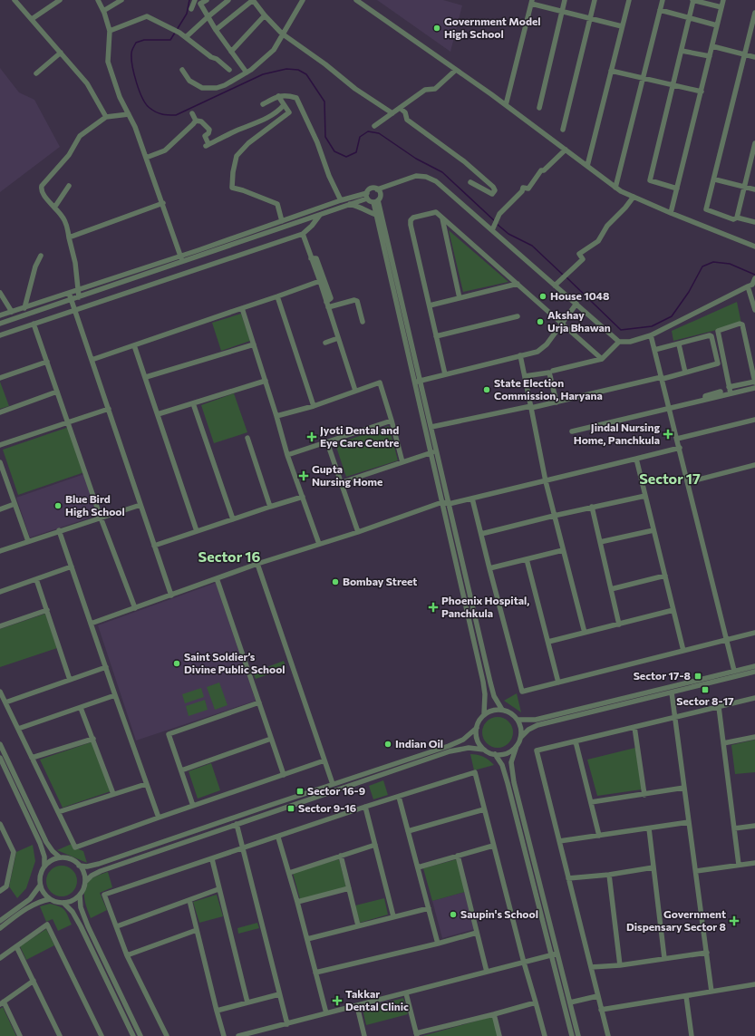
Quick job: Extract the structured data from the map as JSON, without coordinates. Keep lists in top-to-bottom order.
{
  "districts": ["Sector 17", "Sector 16"],
  "places": {
    "other": [
      "Government Model High School",
      "House 1048",
      "Akshay Urja Bhawan",
      "State Election Commission, Haryana",
      "Blue Bird High School",
      "Bombay Street",
      "Saint Soldier’s Divine Public School",
      "Indian Oil",
      "Saupin's School"
    ],
    "health": [
      "Jindal Nursing Home, Panchkula",
      "Jyoti Dental and Eye Care Centre",
      "Gupta Nursing Home",
      "Phoenix Hospital, Panchkula",
      "Government Dispensary Sector 8",
      "Takkar Dental Clinic"
    ],
    "transit": [
      "Sector 17-8",
      "Sector 8-17",
      "Sector 16-9",
      "Sector 9-16"
    ]
  }
}
